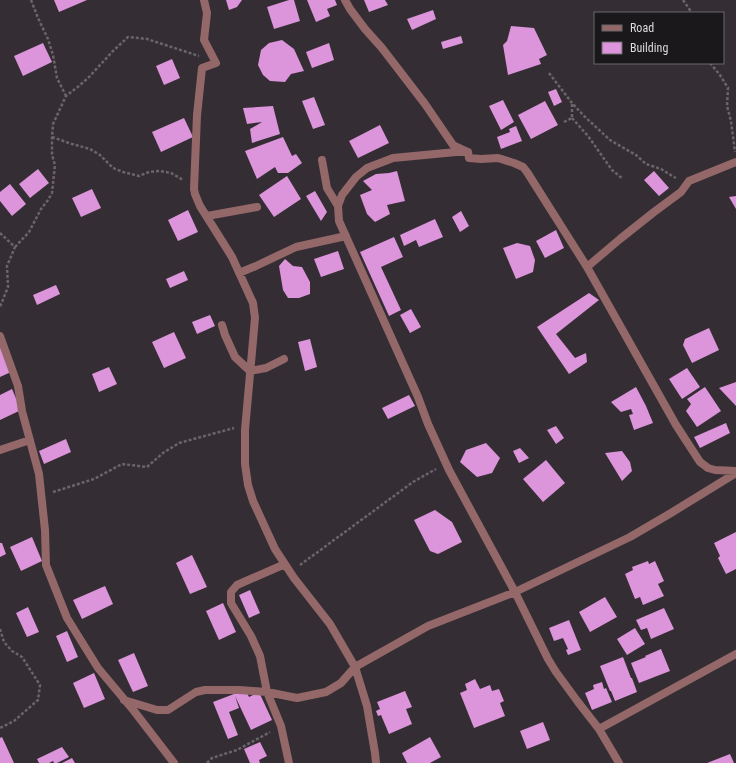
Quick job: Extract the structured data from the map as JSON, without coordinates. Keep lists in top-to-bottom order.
{
  "legend": ["Road", "Building"]
}
